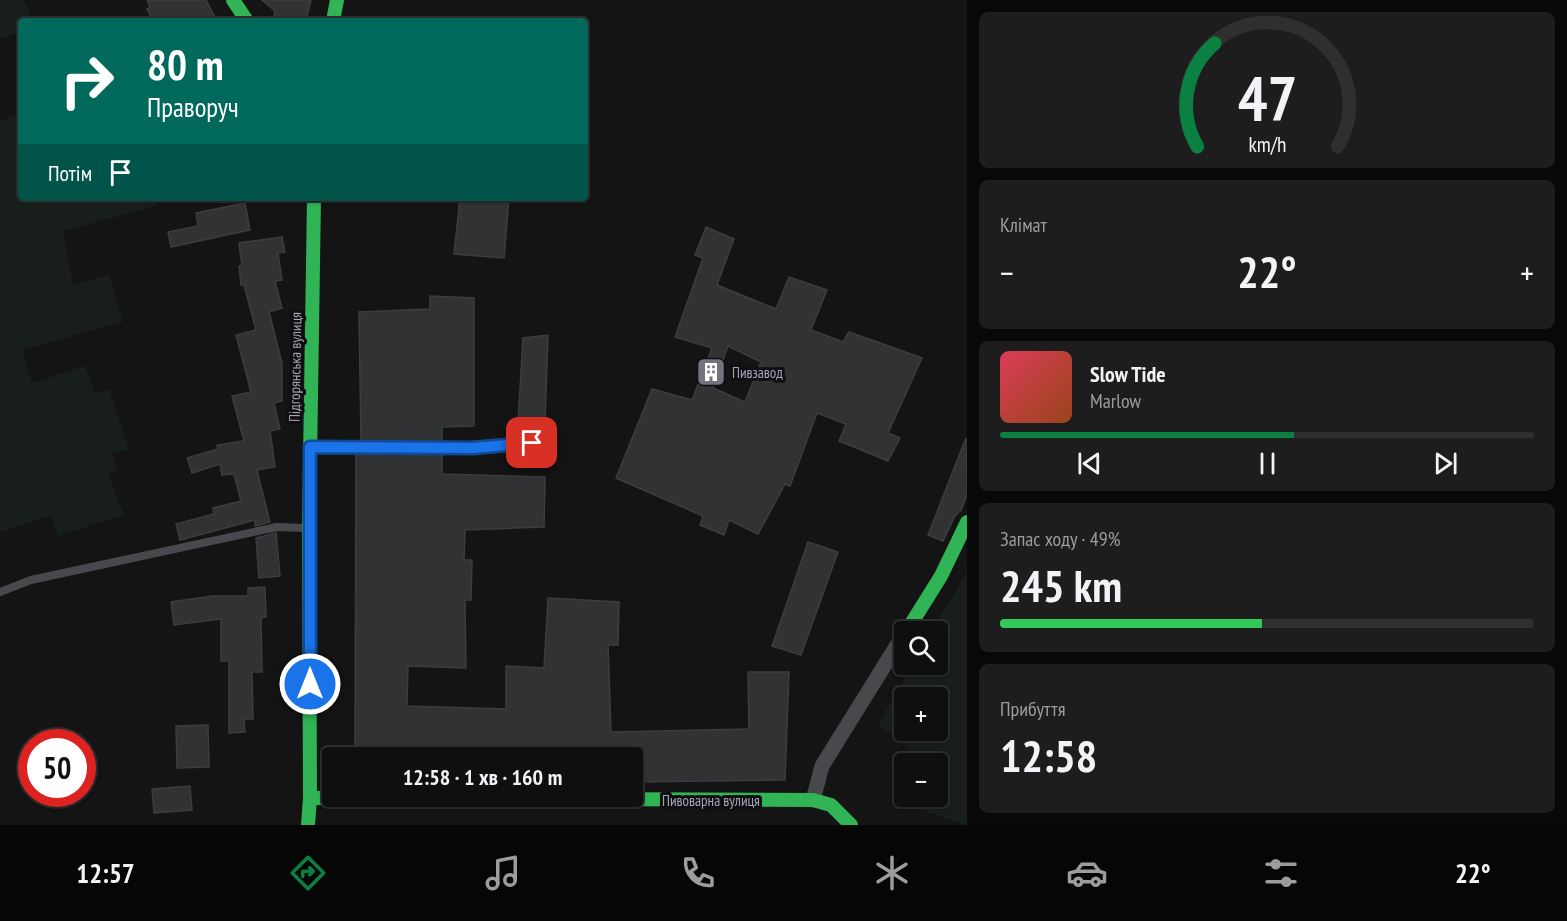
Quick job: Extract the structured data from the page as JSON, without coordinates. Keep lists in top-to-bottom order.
{
  "streets": {
    "main road": ["Підгорянська вулиця", "Пивоварна вулиця"]
  },
  "crossings": [
    ["Підгорянська вулиця", "Пивоварна вулиця"]
  ],
  "places": {
    "building": ["Пивзавод"]
  },
  "page": {
    "turn": ["80 m", "Праворуч"],
    "then": "Потім",
    "tile": [
      "Клімат",
      ["Запас ходу · 49%", "245 km"],
      ["Прибуття", "12:58"]
    ],
    "heat": ["−", "22°", "+"],
    "song": ["Slow Tide", "Marlow"],
    "map_buttons": ["+", "−"],
    "limit": "50",
    "trip": "12:58 · 1 хв · 160 m",
    "tabs": ["12:57", "22°"],
    "gauge": ["47", "km/h"]
  }
}
